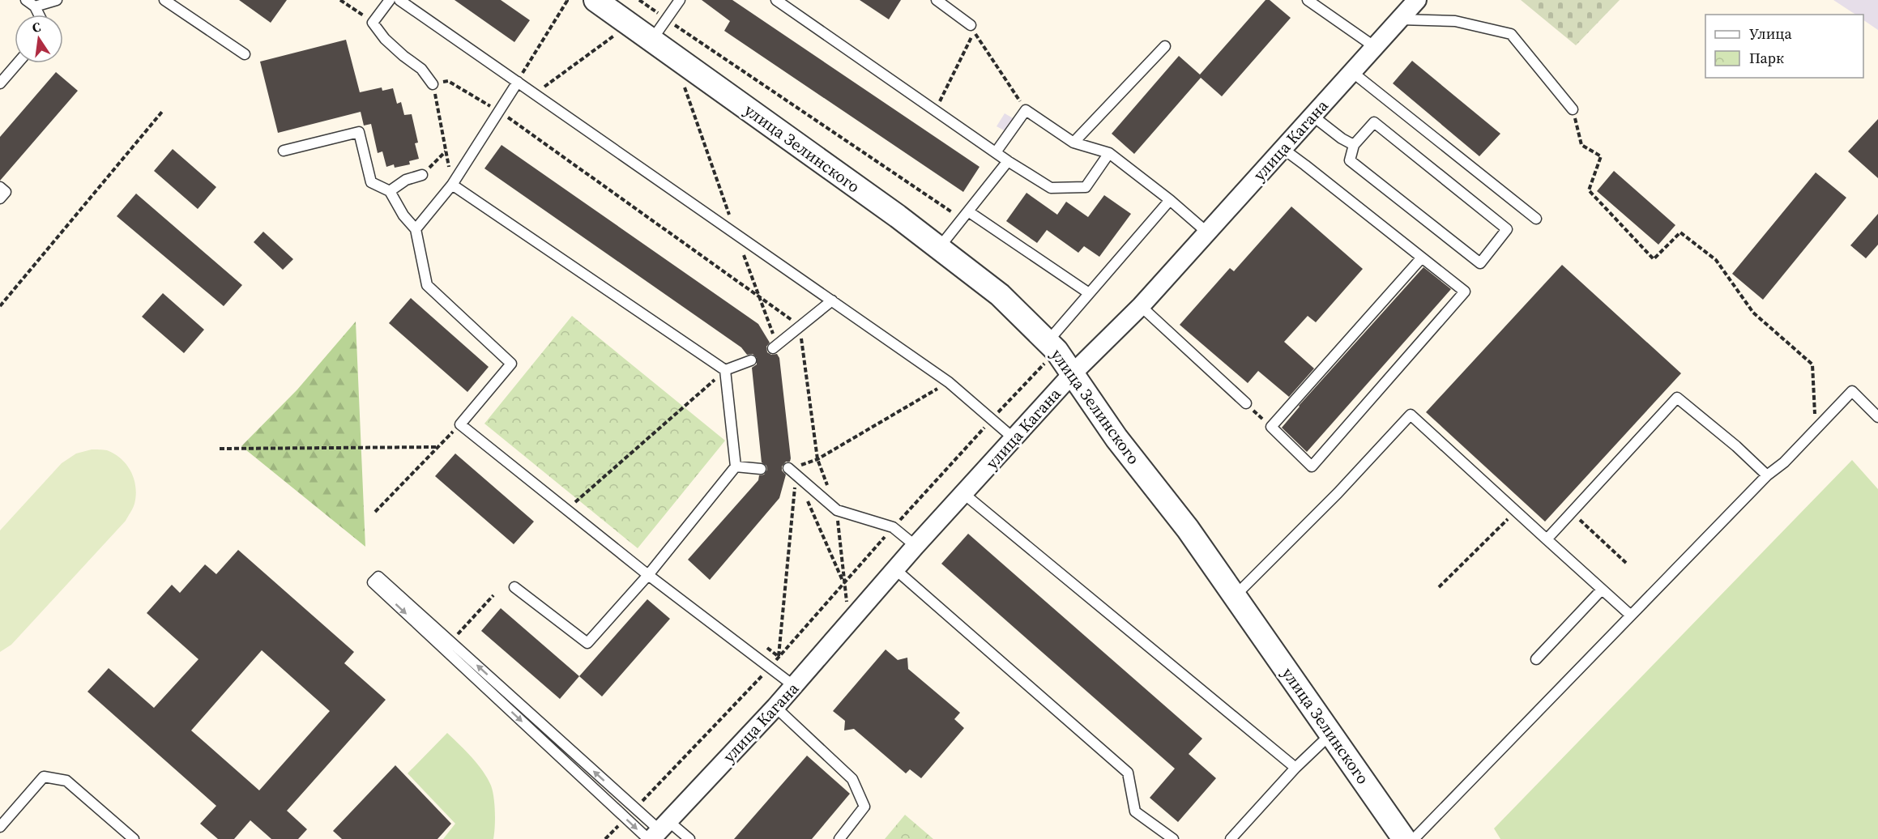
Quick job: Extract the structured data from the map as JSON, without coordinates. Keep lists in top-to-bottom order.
{
  "streets": {
    "street": ["улица Кагана", "улица Зелинского"]
  },
  "crossings": [
    ["улица Кагана", "улица Зелинского"]
  ],
  "legend": ["Улица", "Парк"],
  "north": "top"
}
